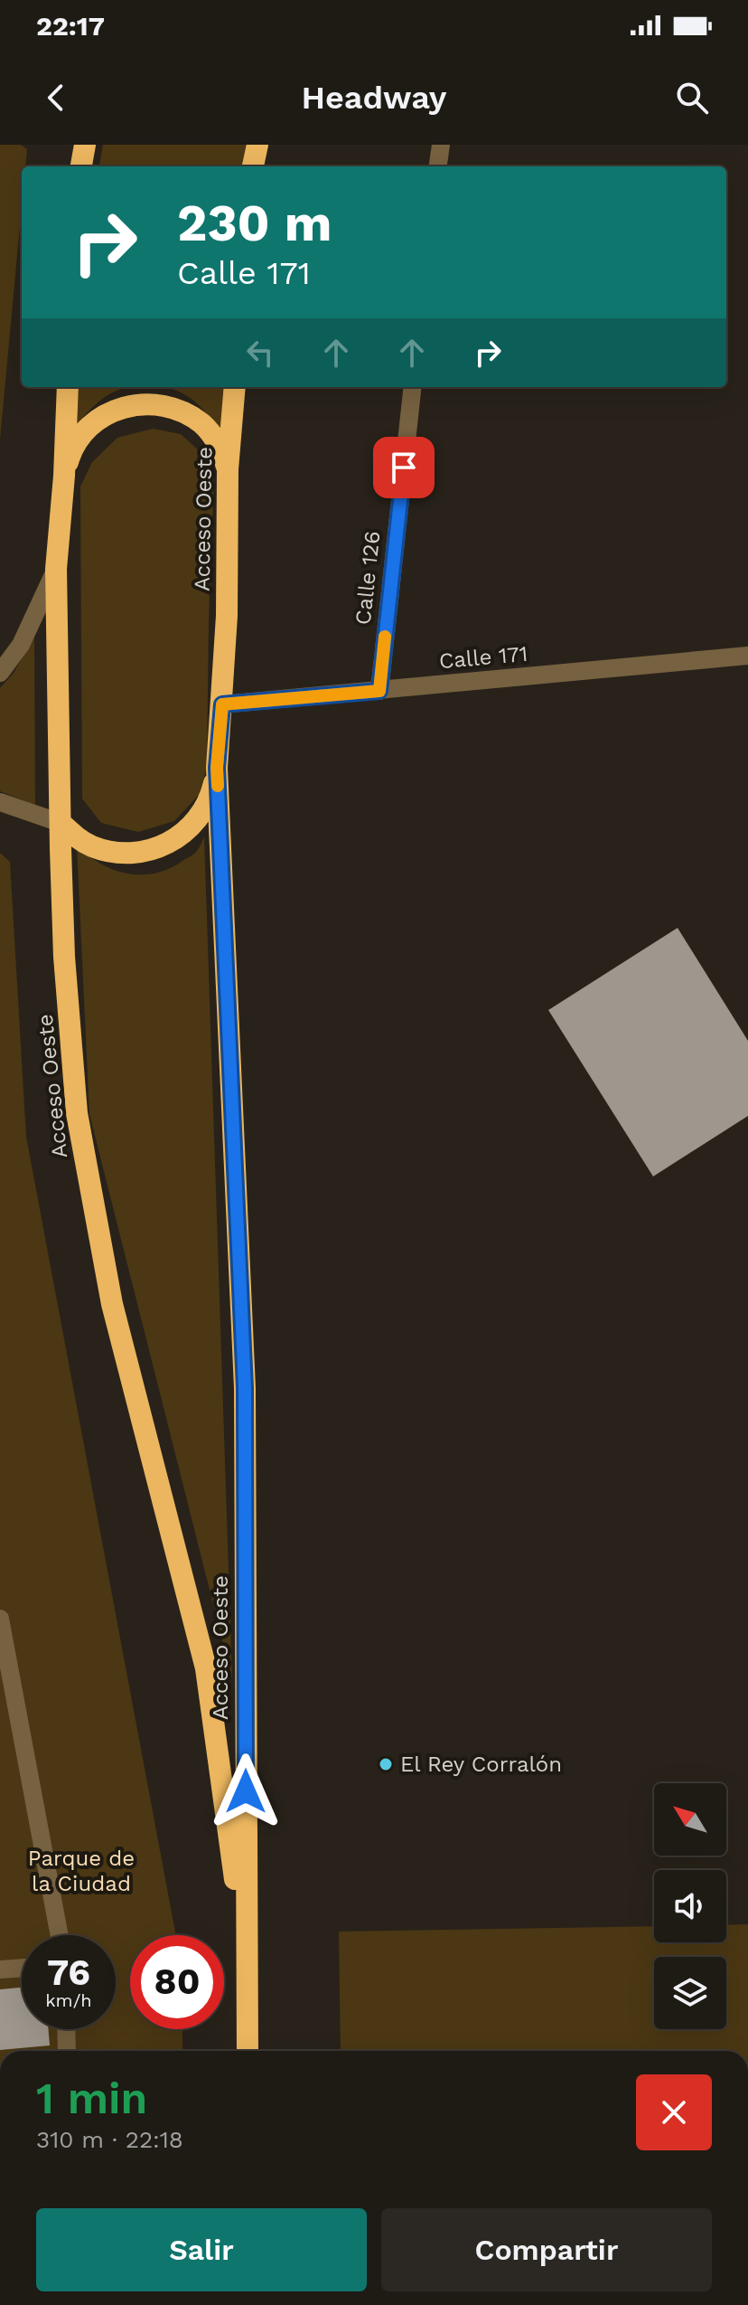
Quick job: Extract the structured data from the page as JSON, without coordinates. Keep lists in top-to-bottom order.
{
  "streets": {
    "highway": ["Acceso Oeste"],
    "street": ["Calle 126", "Calle 171"]
  },
  "crossings": [
    ["Acceso Oeste", "Calle 171"],
    ["Calle 126", "Calle 171"]
  ],
  "parks": ["Parque de la Ciudad"],
  "places": ["El Rey Corralón"],
  "north": "top left",
  "page": {
    "status": "22:17",
    "header": "Headway",
    "turn": ["230 m", "Calle 171"],
    "speed": "76 km/h",
    "limit": "80",
    "heading": ["1 min", "310 m · 22:18"],
    "buttons": ["Salir", "Compartir"]
  }
}
